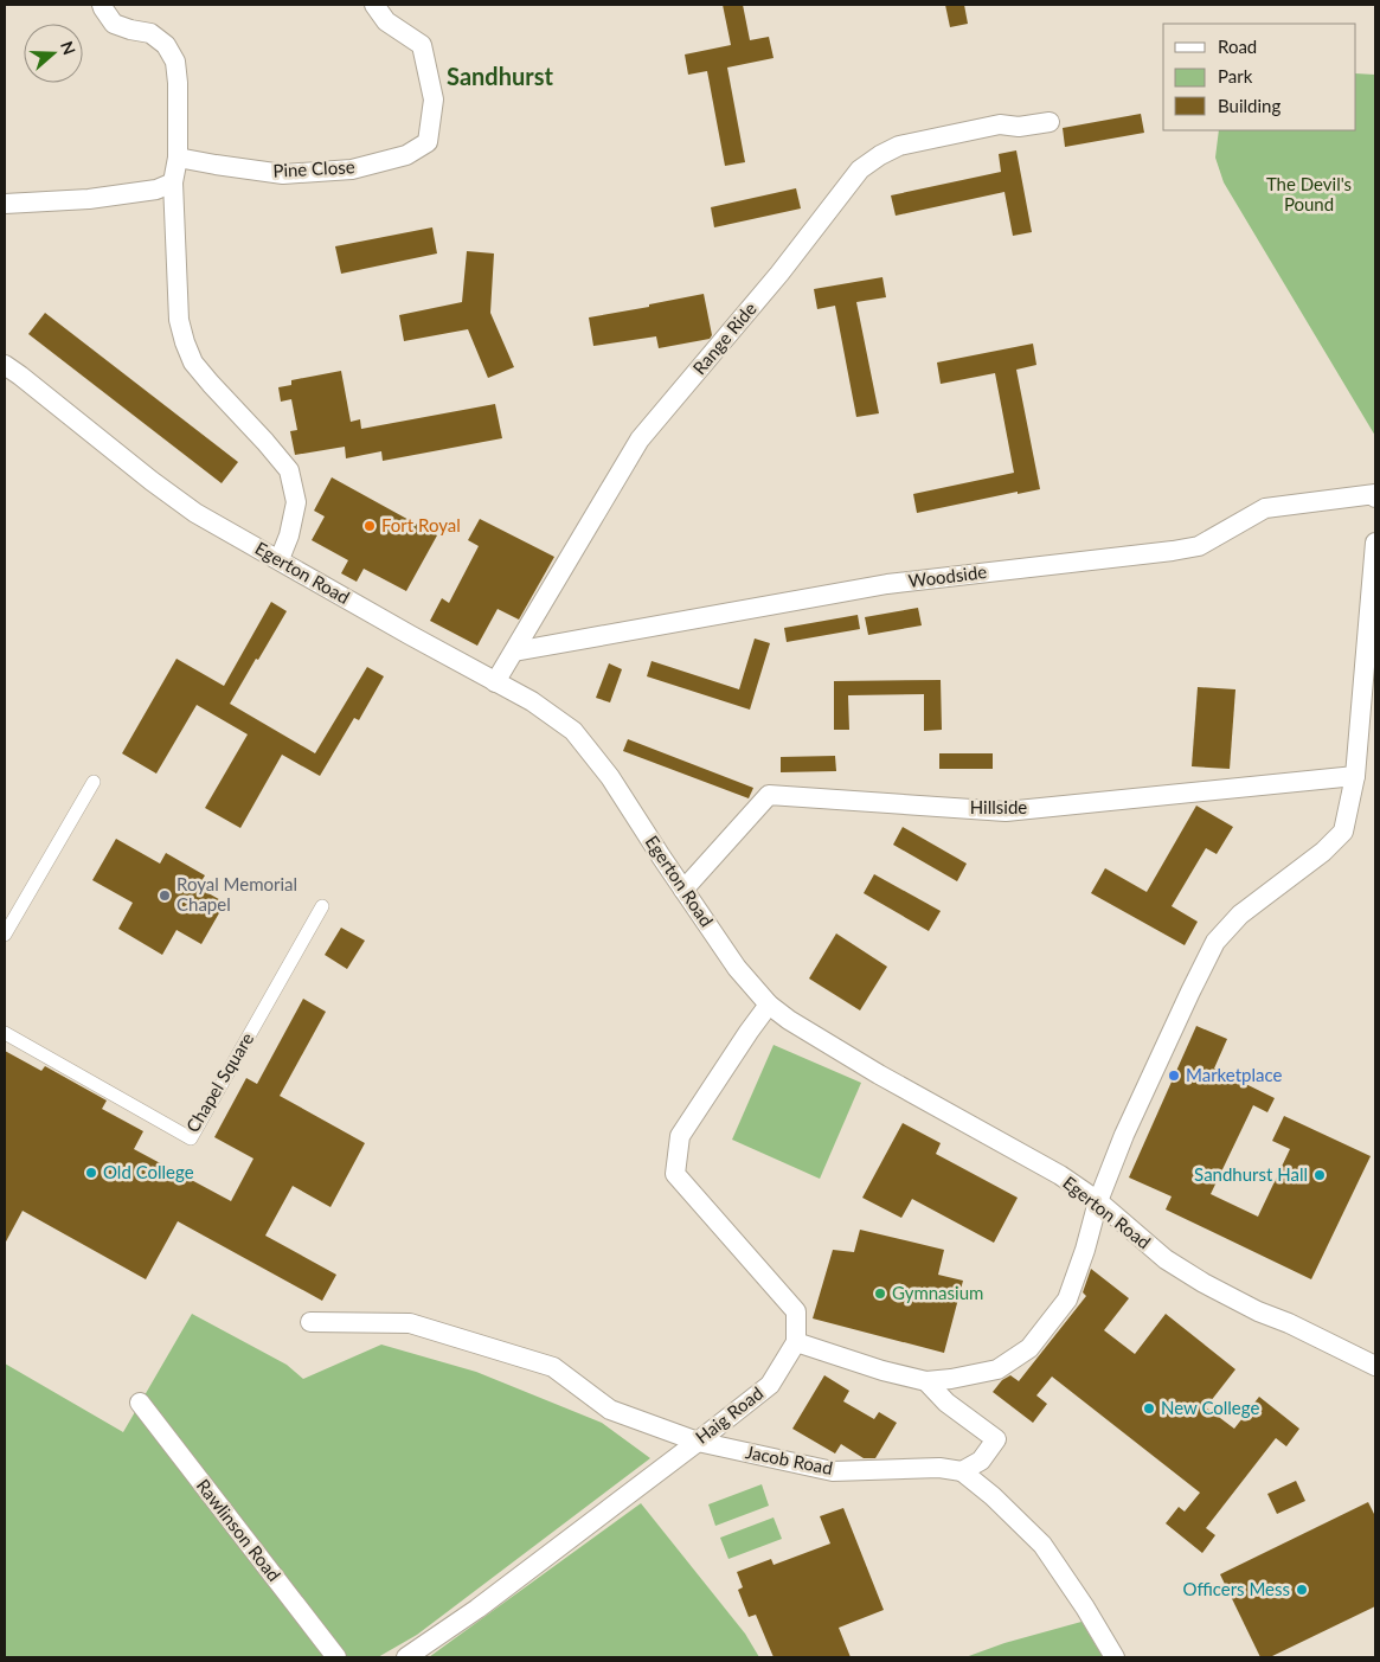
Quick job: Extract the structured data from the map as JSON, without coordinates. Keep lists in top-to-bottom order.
{
  "streets": {
    "street": [
      "Pine Close",
      "Range Ride",
      "Egerton Road",
      "Woodside",
      "Hillside",
      "Chapel Square",
      "Haig Road",
      "Jacob Road",
      "Rawlinson Road"
    ]
  },
  "crossings": [
    ["Range Ride", "Egerton Road"],
    ["Range Ride", "Woodside"],
    ["Egerton Road", "Hillside"],
    ["Haig Road", "Jacob Road"]
  ],
  "districts": ["Sandhurst"],
  "parks": ["The Devil's Pound"],
  "places": [
    "Fort Royal",
    "Royal Memorial Chapel",
    "Marketplace",
    "Old College",
    "Sandhurst Hall",
    "Gymnasium",
    "New College",
    "Officers Mess"
  ],
  "legend": ["Road", "Park", "Building"],
  "north": "right"
}
